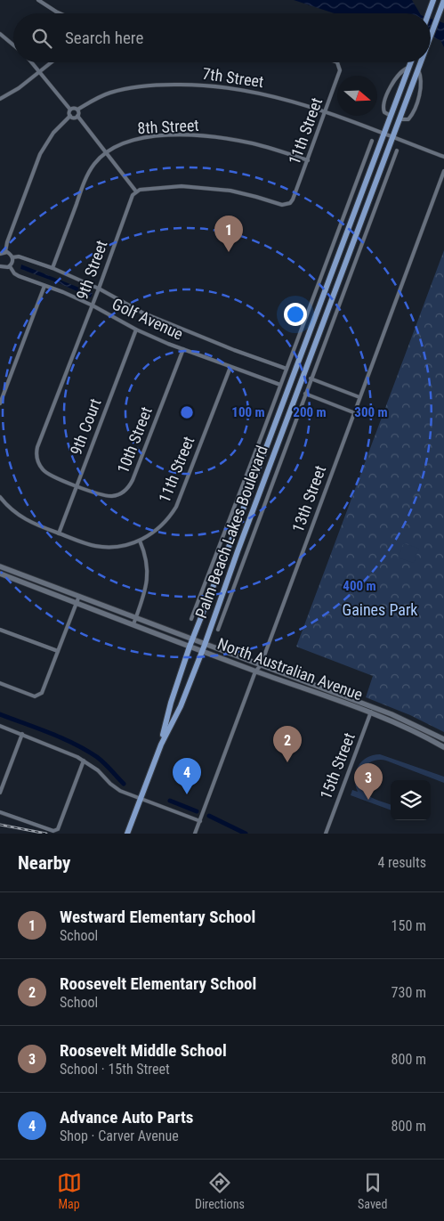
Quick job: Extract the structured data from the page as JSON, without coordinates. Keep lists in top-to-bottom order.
{
  "streets": {
    "main road": ["Palm Beach Lakes Boulevard", "North Australian Avenue"],
    "street": [
      "7th Street",
      "8th Street",
      "11th Street",
      "9th Street",
      "Golf Avenue",
      "9th Court",
      "10th Street",
      "13th Street",
      "15th Street"
    ]
  },
  "crossings": [
    ["7th Street", "11th Street"],
    ["7th Street", "Palm Beach Lakes Boulevard"],
    ["8th Street", "11th Street"],
    ["8th Street", "Golf Avenue"],
    ["11th Street", "9th Street"],
    ["11th Street", "Golf Avenue"],
    ["11th Street", "9th Court"],
    ["9th Street", "Golf Avenue"],
    ["9th Street", "9th Court"],
    ["9th Street", "10th Street"],
    ["Golf Avenue", "9th Court"],
    ["Golf Avenue", "10th Street"],
    ["9th Court", "10th Street"],
    ["13th Street", "North Australian Avenue"],
    ["Palm Beach Lakes Boulevard", "North Australian Avenue"],
    ["North Australian Avenue", "15th Street"]
  ],
  "parks": ["Gaines Park"],
  "north": "right",
  "page": {
    "search": "Search here",
    "pins": [
      "1",
      "2",
      "4",
      "3"
    ],
    "heading": ["Nearby", "4 results"],
    "list": [
      {
        "mark": "1",
        "name": "Westward Elementary School",
        "note": "School",
        "value": "150 m"
      },
      {
        "mark": "2",
        "name": "Roosevelt Elementary School",
        "note": "School",
        "value": "730 m"
      },
      {
        "mark": "3",
        "name": "Roosevelt Middle School",
        "note": "School · 15th Street",
        "value": "800 m"
      },
      {
        "mark": "4",
        "name": "Advance Auto Parts",
        "note": "Shop · Carver Avenue",
        "value": "800 m"
      }
    ],
    "nav": ["Map", "Directions", "Saved"]
  },
  "rings": [
    "100 m",
    "200 m",
    "300 m",
    "400 m"
  ]
}
